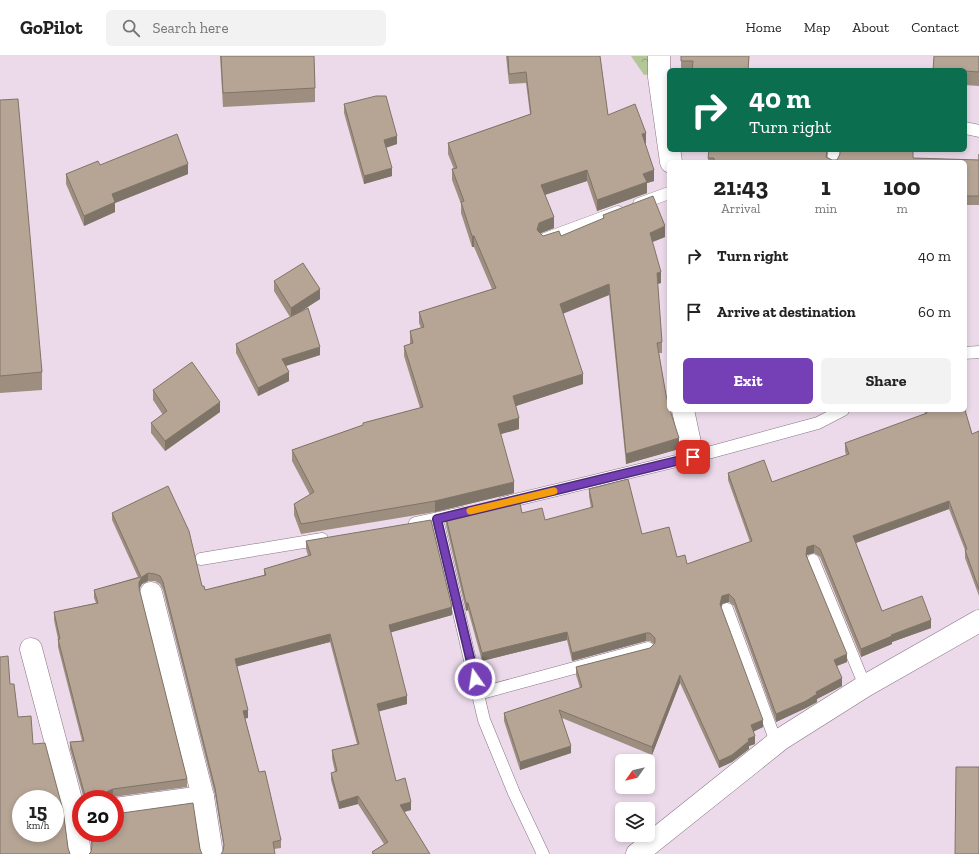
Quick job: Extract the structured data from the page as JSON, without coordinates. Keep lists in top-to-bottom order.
{
  "north": "bottom left",
  "page": {
    "header": "GoPilot",
    "search": "Search here",
    "nav": [
      "Home",
      "Map",
      "About",
      "Contact"
    ],
    "turn": ["40 m", "Turn right"],
    "eta": [
      "21:43",
      "Arrival",
      "1",
      "min",
      "100",
      "m"
    ],
    "list": [
      {
        "name": "Turn right",
        "value": "40 m"
      },
      {
        "name": "Arrive at destination",
        "value": "60 m"
      }
    ],
    "buttons": ["Exit", "Share"],
    "speed": "15 km/h",
    "limit": "20"
  }
}
